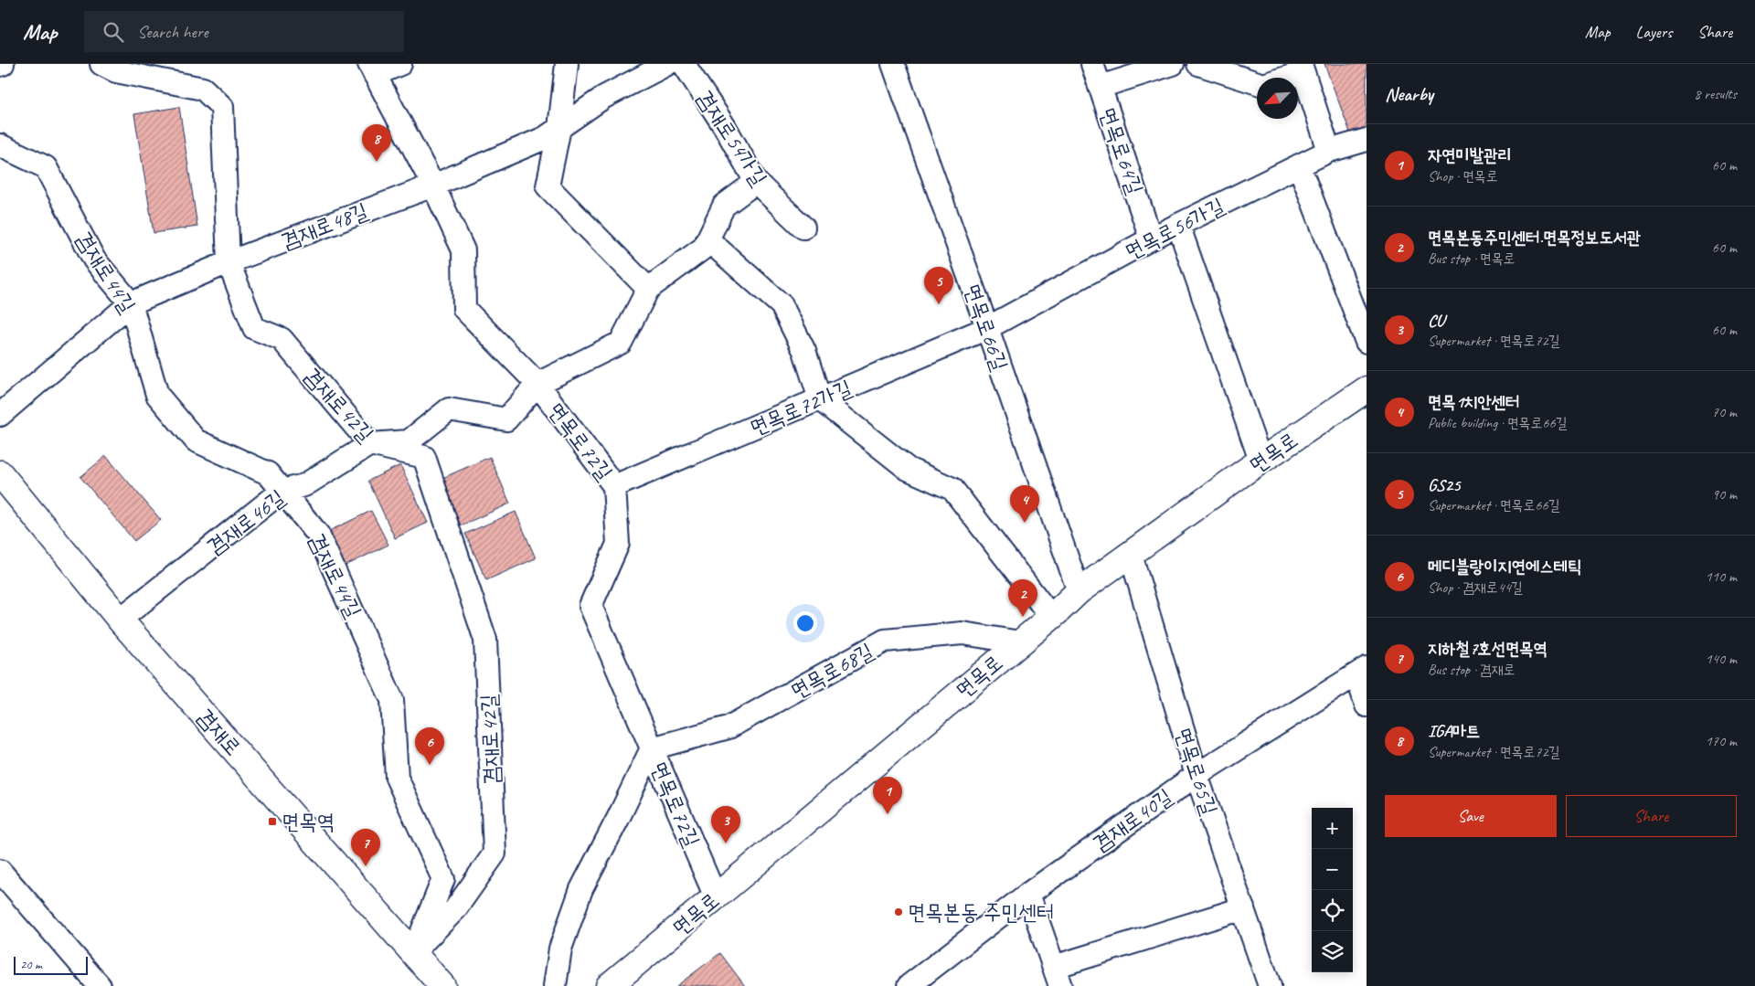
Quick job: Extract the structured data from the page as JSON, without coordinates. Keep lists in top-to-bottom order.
{
  "streets": {
    "street": [
      "겸재로54가길",
      "면목로64길",
      "겸재로48길",
      "면목로56가길",
      "겸재로44길",
      "면목로66길",
      "겸재로42길",
      "면목로72가길",
      "면목로72길",
      "면목로",
      "겸재로46길",
      "면목로68길",
      "겸재로",
      "면목로65길",
      "겸재로40길"
    ]
  },
  "crossings": [
    ["겸재로54가길", "겸재로46길"],
    ["면목로64길", "면목로56가길"],
    ["겸재로48길", "겸재로44길"],
    ["겸재로48길", "겸재로42길"],
    ["겸재로48길", "면목로72길"],
    ["면목로56가길", "면목로66길"],
    ["면목로56가길", "면목로72가길"],
    ["겸재로44길", "겸재로42길"],
    ["겸재로44길", "겸재로46길"],
    ["겸재로44길", "겸재로"],
    ["면목로66길", "면목로72가길"],
    ["면목로66길", "면목로"],
    ["겸재로42길", "겸재로46길"],
    ["겸재로42길", "겸재로"],
    ["면목로72가길", "면목로72길"],
    ["면목로72길", "면목로"],
    ["면목로72길", "겸재로46길"],
    ["면목로72길", "면목로68길"],
    ["면목로", "면목로68길"],
    ["면목로", "면목로65길"],
    ["겸재로46길", "겸재로"],
    ["면목로65길", "겸재로40길"]
  ],
  "places": {
    "transit": ["면목역"],
    "other": ["면목본동 주민센터"]
  },
  "scale_bar": "20 m",
  "north": "bottom left",
  "page": {
    "header": "Map",
    "search": "Search here",
    "nav": ["Map", "Layers", "Share"],
    "heading": ["Nearby", "8 results"],
    "list": [
      {
        "mark": "1",
        "name": "자연미발관리",
        "note": "Shop · 면목로",
        "value": "60 m"
      },
      {
        "mark": "2",
        "name": "면목본동주민센터.면목정보도서관",
        "note": "Bus stop · 면목로",
        "value": "60 m"
      },
      {
        "mark": "3",
        "name": "CU",
        "note": "Supermarket · 면목로72길",
        "value": "60 m"
      },
      {
        "mark": "4",
        "name": "면목1치안센터",
        "note": "Public building · 면목로66길",
        "value": "70 m"
      },
      {
        "mark": "5",
        "name": "GS25",
        "note": "Supermarket · 면목로66길",
        "value": "90 m"
      },
      {
        "mark": "6",
        "name": "메디블랑이지연에스테틱",
        "note": "Shop · 겸재로44길",
        "value": "110 m"
      },
      {
        "mark": "7",
        "name": "지하철7호선면목역",
        "note": "Bus stop · 겸재로",
        "value": "140 m"
      },
      {
        "mark": "8",
        "name": "IGA마트",
        "note": "Supermarket · 면목로72길",
        "value": "170 m"
      }
    ],
    "pins": [
      "8",
      "5",
      "4",
      "2",
      "6",
      "1",
      "3",
      "7"
    ],
    "buttons": ["Save", "Share"],
    "map_buttons": ["+", "−"],
    "scale": "20 m"
  }
}
